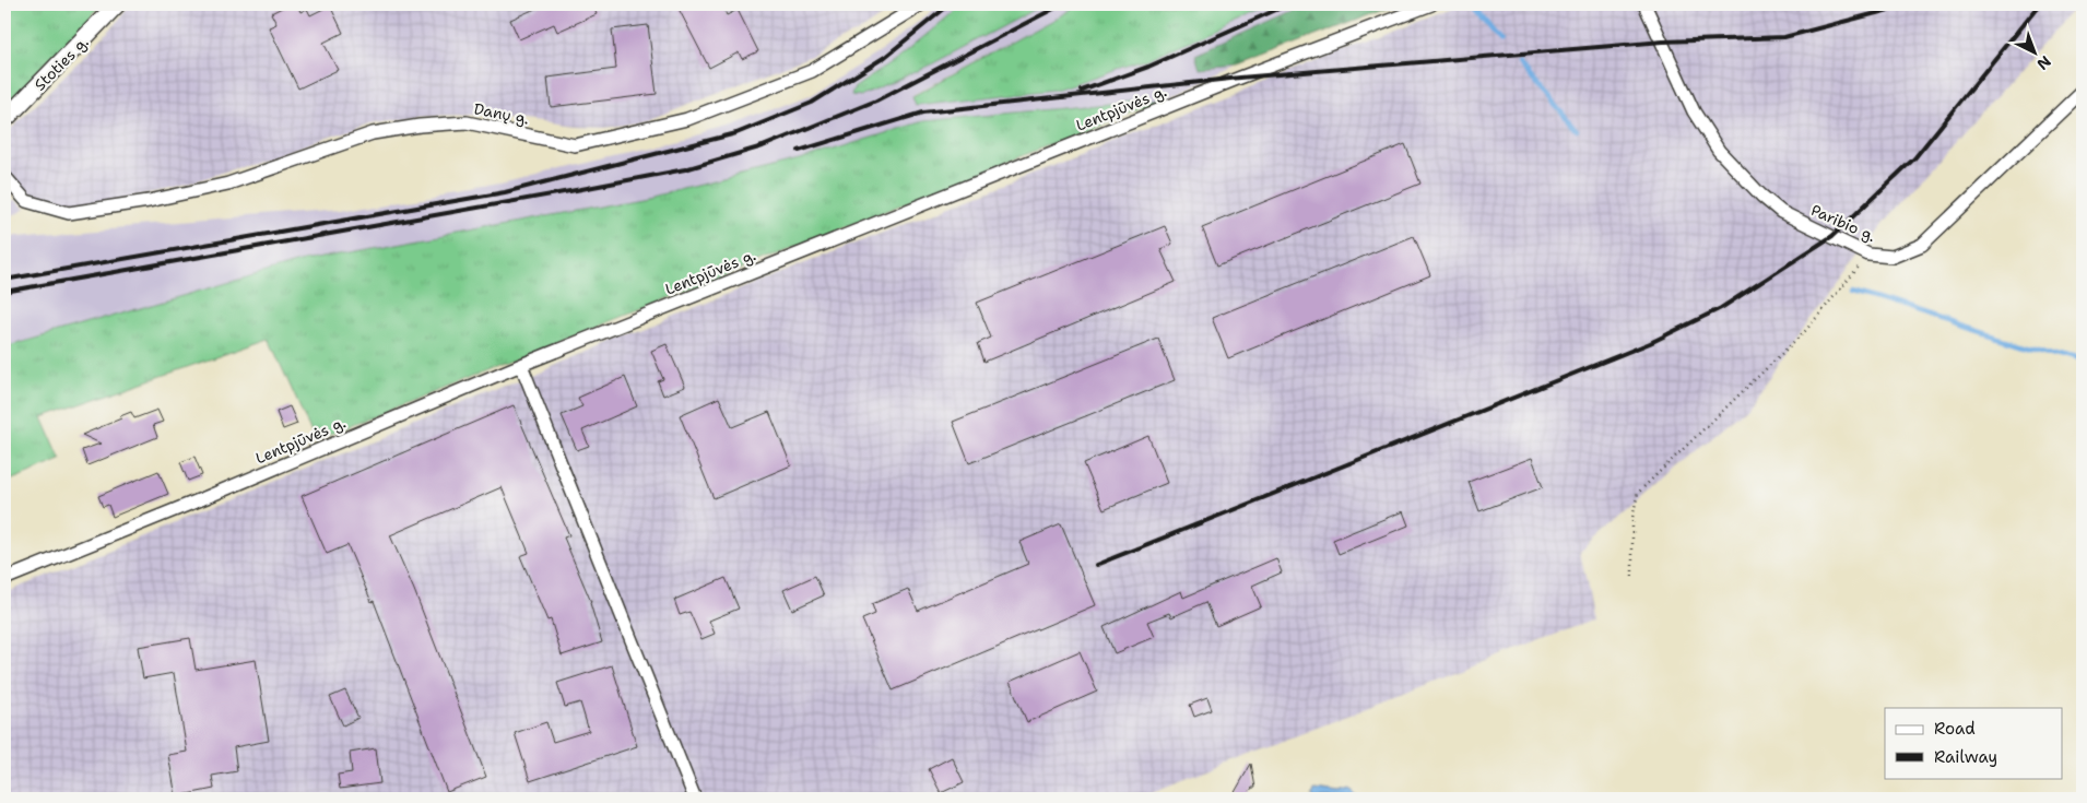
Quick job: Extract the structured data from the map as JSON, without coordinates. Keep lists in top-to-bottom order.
{
  "streets": {
    "main road": ["Stoties g."],
    "street": ["Lentpjūvės g.", "Danų g.", "Paribio g."]
  },
  "legend": ["Road", "Railway"],
  "north": "bottom right"
}
